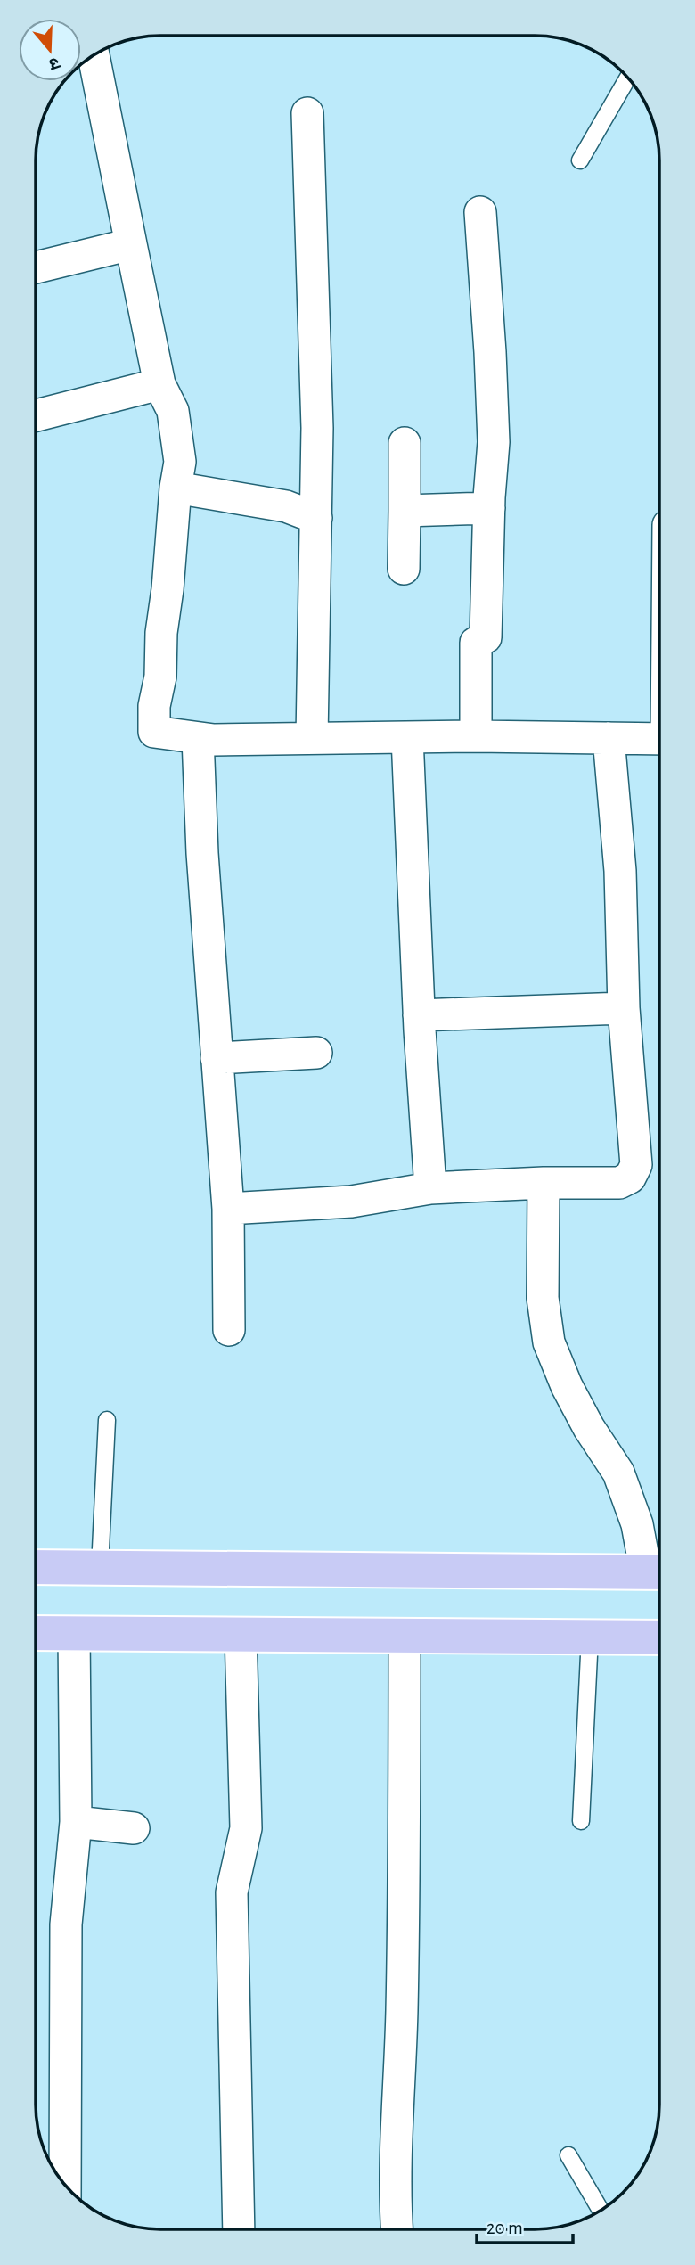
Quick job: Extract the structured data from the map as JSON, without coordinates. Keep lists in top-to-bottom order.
{
  "scale_bar": "20 m",
  "north": "bottom"
}
